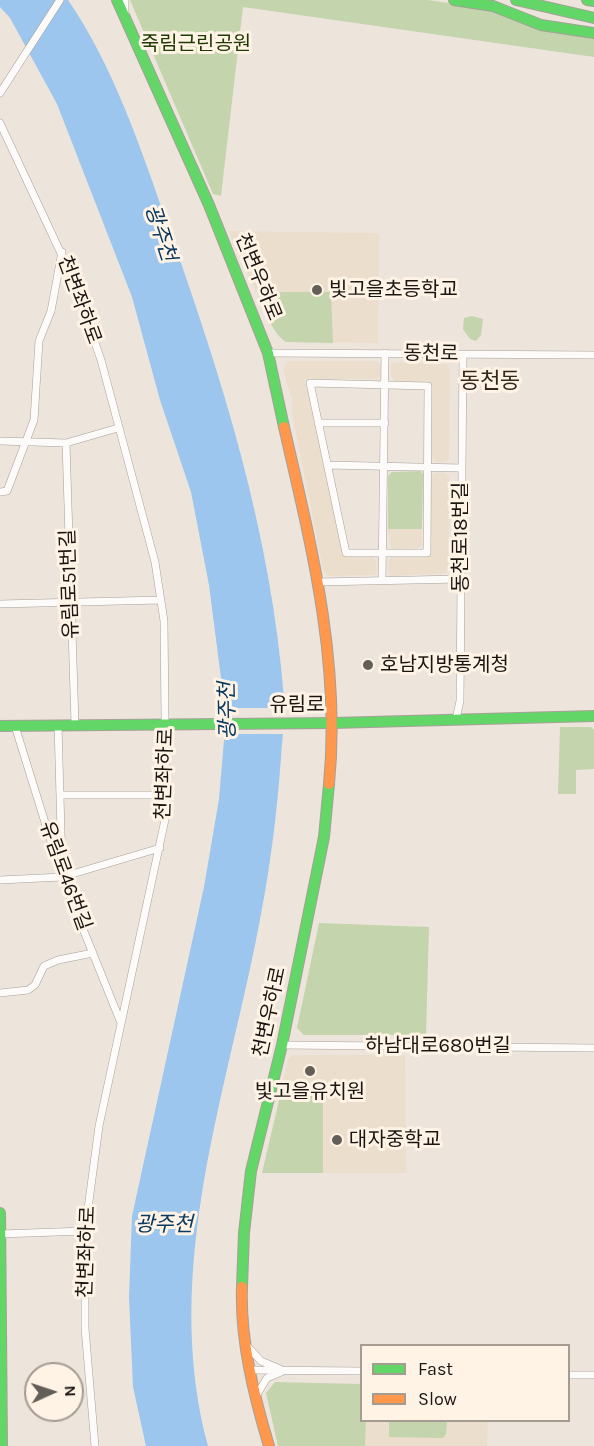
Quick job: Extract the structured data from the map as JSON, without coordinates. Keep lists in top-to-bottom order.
{
  "streets": {
    "main road": ["천변우하로", "유림로"],
    "street": [
      "천변좌하로",
      "동천로",
      "동천로18번길",
      "유림로51번길",
      "유림로46번길",
      "하남대로680번길"
    ]
  },
  "crossings": [
    ["천변우하로", "동천로"],
    ["천변우하로", "유림로"],
    ["천변우하로", "하남대로680번길"],
    ["천변좌하로", "유림로"],
    ["천변좌하로", "유림로46번길"],
    ["동천로", "동천로18번길"],
    ["동천로18번길", "유림로"],
    ["유림로51번길", "유림로"],
    ["유림로", "유림로46번길"]
  ],
  "districts": ["동천동"],
  "water": ["광주천"],
  "parks": ["죽림근린공원"],
  "places": [
    "빛고을초등학교",
    "호남지방통계청",
    "빛고을유치원",
    "대자중학교"
  ],
  "legend": ["Fast", "Slow"],
  "north": "right"
}
